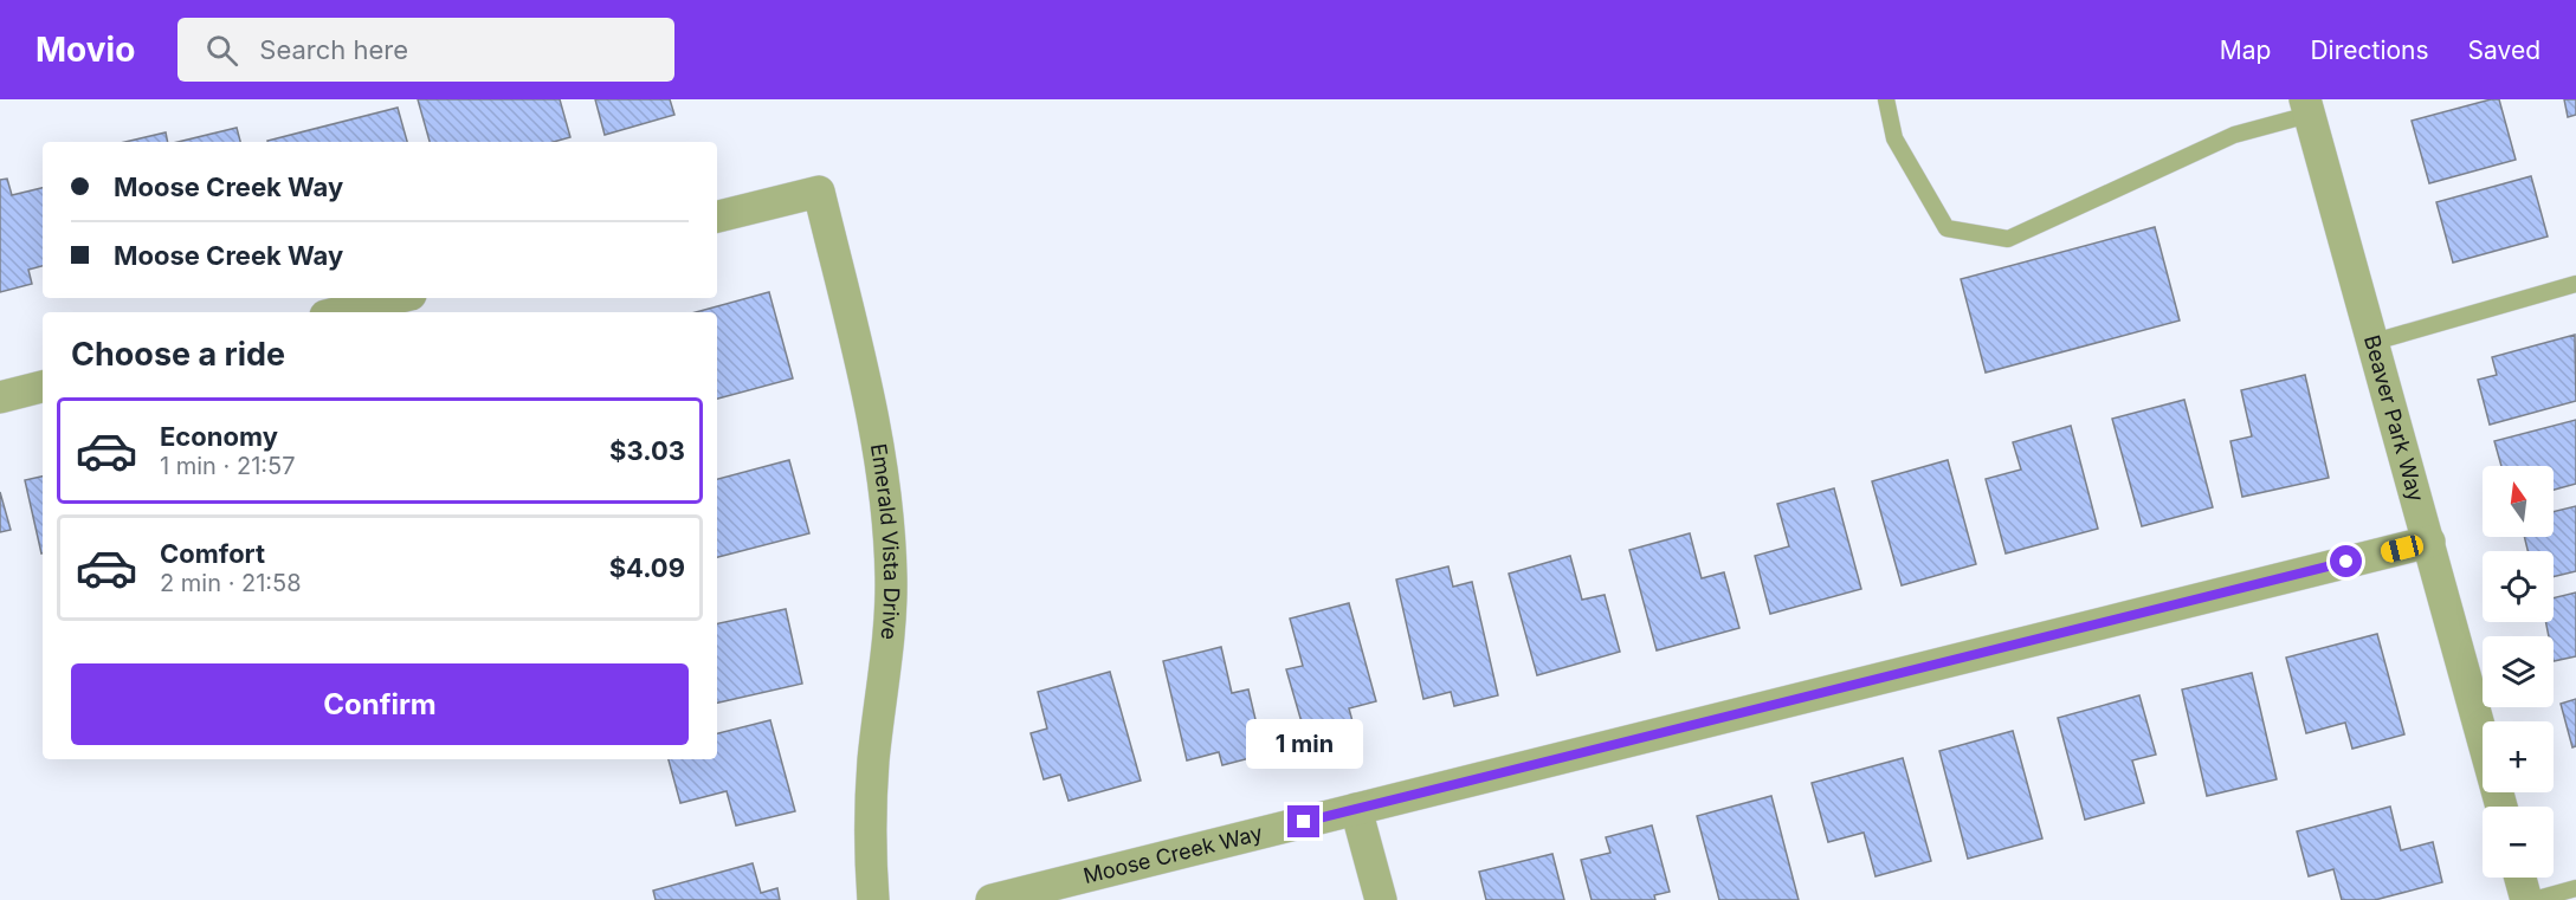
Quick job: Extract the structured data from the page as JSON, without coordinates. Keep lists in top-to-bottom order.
{
  "streets": {
    "street": ["Beaver Park Way", "Emerald Vista Drive", "Moose Creek Way"]
  },
  "crossings": [
    ["Beaver Park Way", "Moose Creek Way"]
  ],
  "north": "top",
  "page": {
    "header": "Movio",
    "search": "Search here",
    "nav": ["Map", "Directions", "Saved"],
    "banner": ["Moose Creek Way", "Moose Creek Way"],
    "heading": "Choose a ride",
    "list": [
      {
        "name": "Economy",
        "note": "1 min · 21:57",
        "value": "$3.03"
      },
      {
        "name": "Comfort",
        "note": "2 min · 21:58",
        "value": "$4.09"
      }
    ],
    "map_buttons": ["+", "−"],
    "buttons": "Confirm",
    "bubble": "1 min"
  }
}
